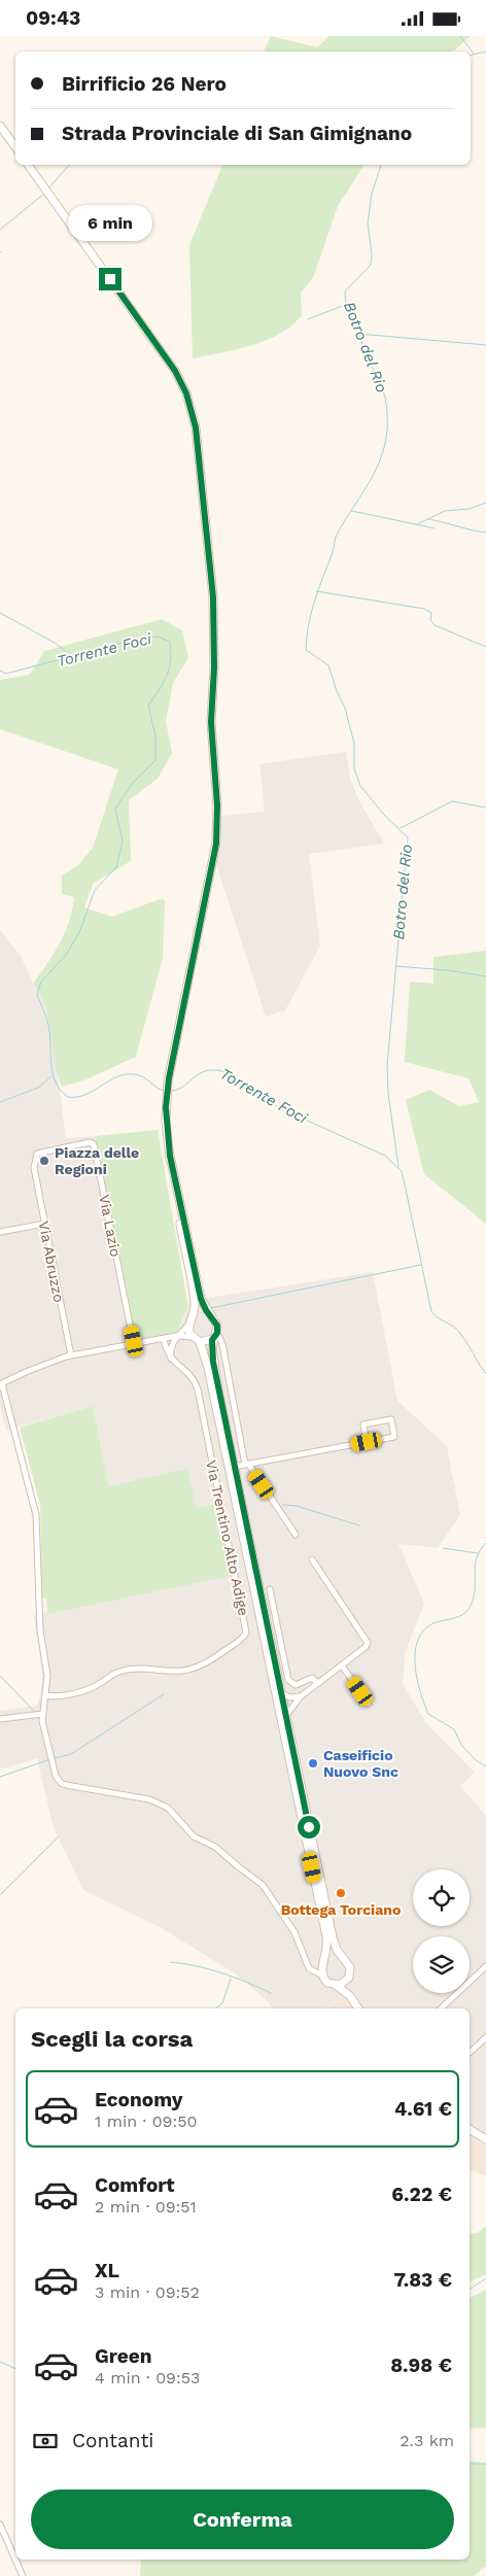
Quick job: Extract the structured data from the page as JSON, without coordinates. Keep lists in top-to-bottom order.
{
  "streets": {
    "street": ["Via Lazio", "Via Abruzzo", "Via Trentino Alto Adige"]
  },
  "crossings": [
    ["Via Lazio", "Via Abruzzo"]
  ],
  "water": ["Botro del Rio", "Torrente Foci"],
  "places": ["Piazza delle Regioni", "Caseificio Nuovo Snc", "Bottega Torciano"],
  "page": {
    "status": "09:43",
    "banner": ["Birrificio 26 Nero", "Strada Provinciale di San Gimignano"],
    "bubble": "6 min",
    "heading": "Scegli la corsa",
    "list": [
      {
        "name": "Economy",
        "note": "1 min · 09:50",
        "value": "4.61 €"
      },
      {
        "name": "Comfort",
        "note": "2 min · 09:51",
        "value": "6.22 €"
      },
      {
        "name": "XL",
        "note": "3 min · 09:52",
        "value": "7.83 €"
      },
      {
        "name": "Green",
        "note": "4 min · 09:53",
        "value": "8.98 €"
      }
    ],
    "pay": ["Contanti", "2.3 km"],
    "buttons": "Conferma"
  }
}
